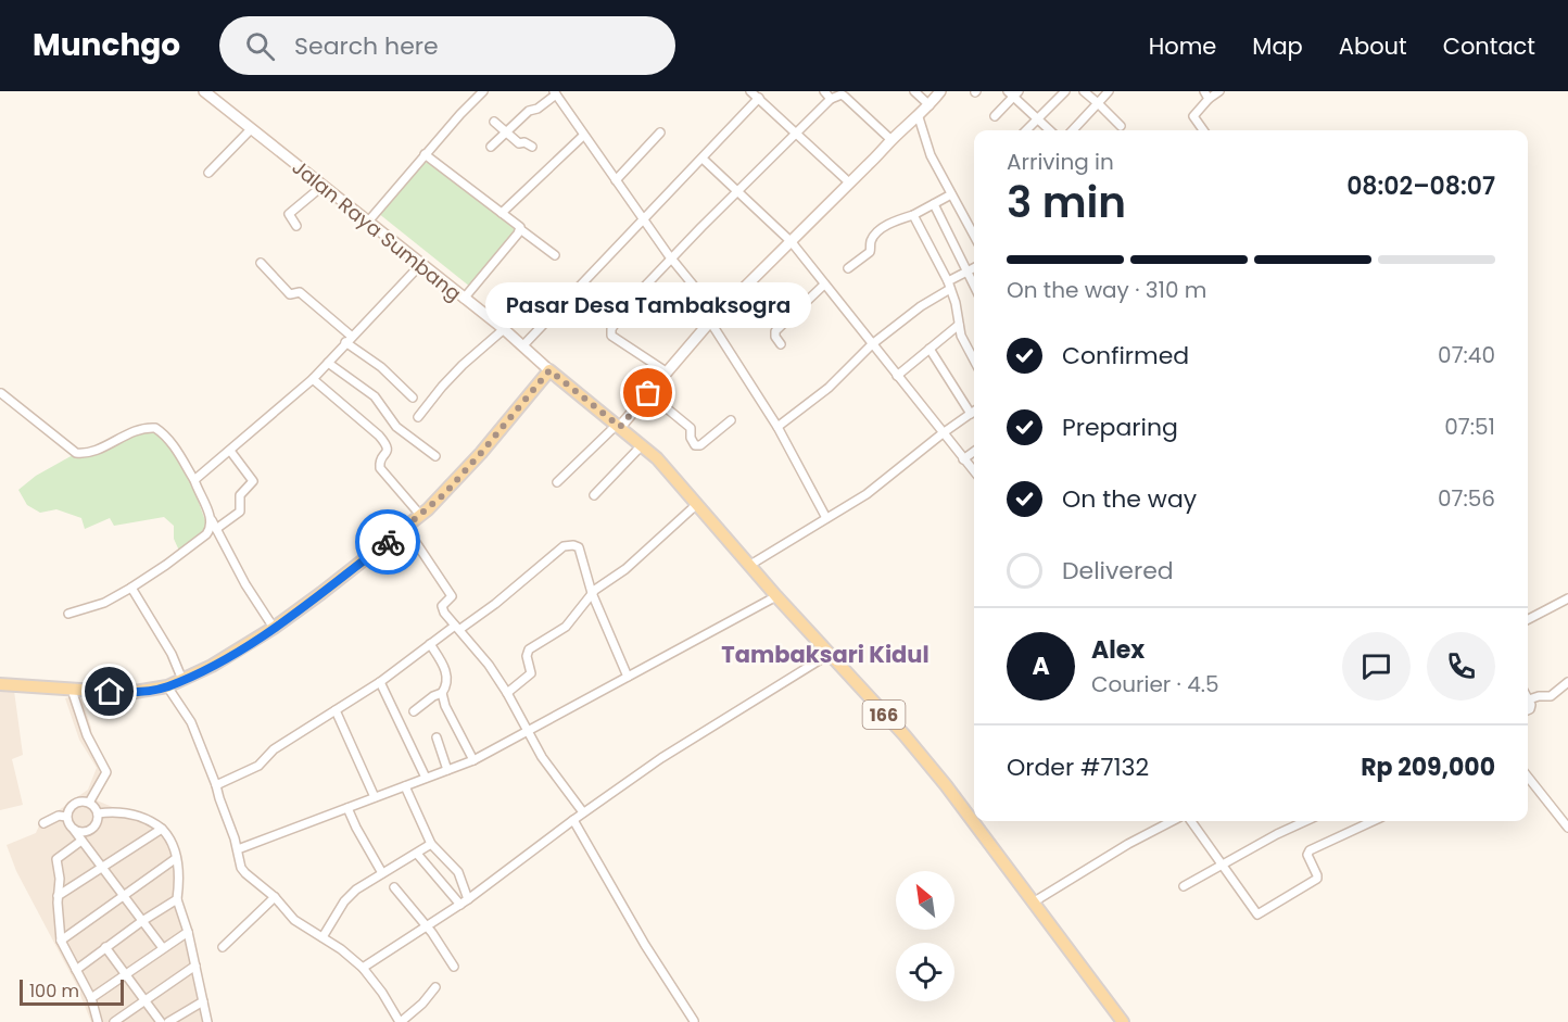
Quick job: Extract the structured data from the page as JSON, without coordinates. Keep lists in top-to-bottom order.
{
  "streets": {
    "main road": ["166"],
    "street": ["Jalan Raya Sumbang"]
  },
  "crossings": [
    ["Jalan Raya Sumbang", "166"]
  ],
  "districts": ["Tambaksari Kidul"],
  "places": ["Pasar Desa Tambaksogra"],
  "scale_bar": "100 m",
  "north": "top left",
  "page": {
    "header": "Munchgo",
    "search": "Search here",
    "nav": [
      "Home",
      "Map",
      "About",
      "Contact"
    ],
    "heading": ["3 min", "Arriving in", "08:02–08:07"],
    "panel": [
      "Alex",
      "Courier · 4.5",
      "Order #7132",
      "Rp 209,000"
    ],
    "bar": "On the way · 310 m",
    "bubble": "Pasar Desa Tambaksogra",
    "list": [
      ["Confirmed", "07:40"],
      ["Preparing", "07:51"],
      ["On the way", "07:56"],
      "Delivered"
    ],
    "round": "A",
    "scale": "100 m"
  }
}
